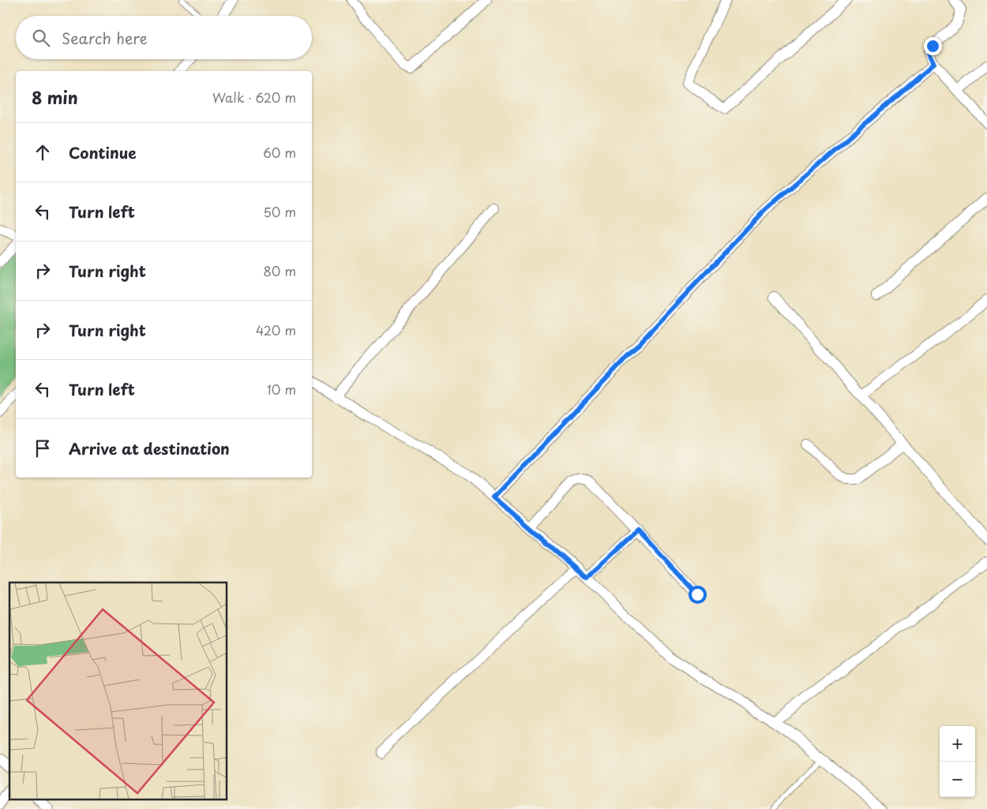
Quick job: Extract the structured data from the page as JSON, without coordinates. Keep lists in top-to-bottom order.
{
  "page": {
    "search": "Search here",
    "heading": ["8 min", "Walk · 620 m"],
    "list": [
      ["Continue", "60 m"],
      ["Turn left", "50 m"],
      ["Turn right", "80 m"],
      ["Turn right", "420 m"],
      ["Turn left", "10 m"],
      "Arrive at destination"
    ],
    "map_buttons": ["+", "−"]
  }
}
